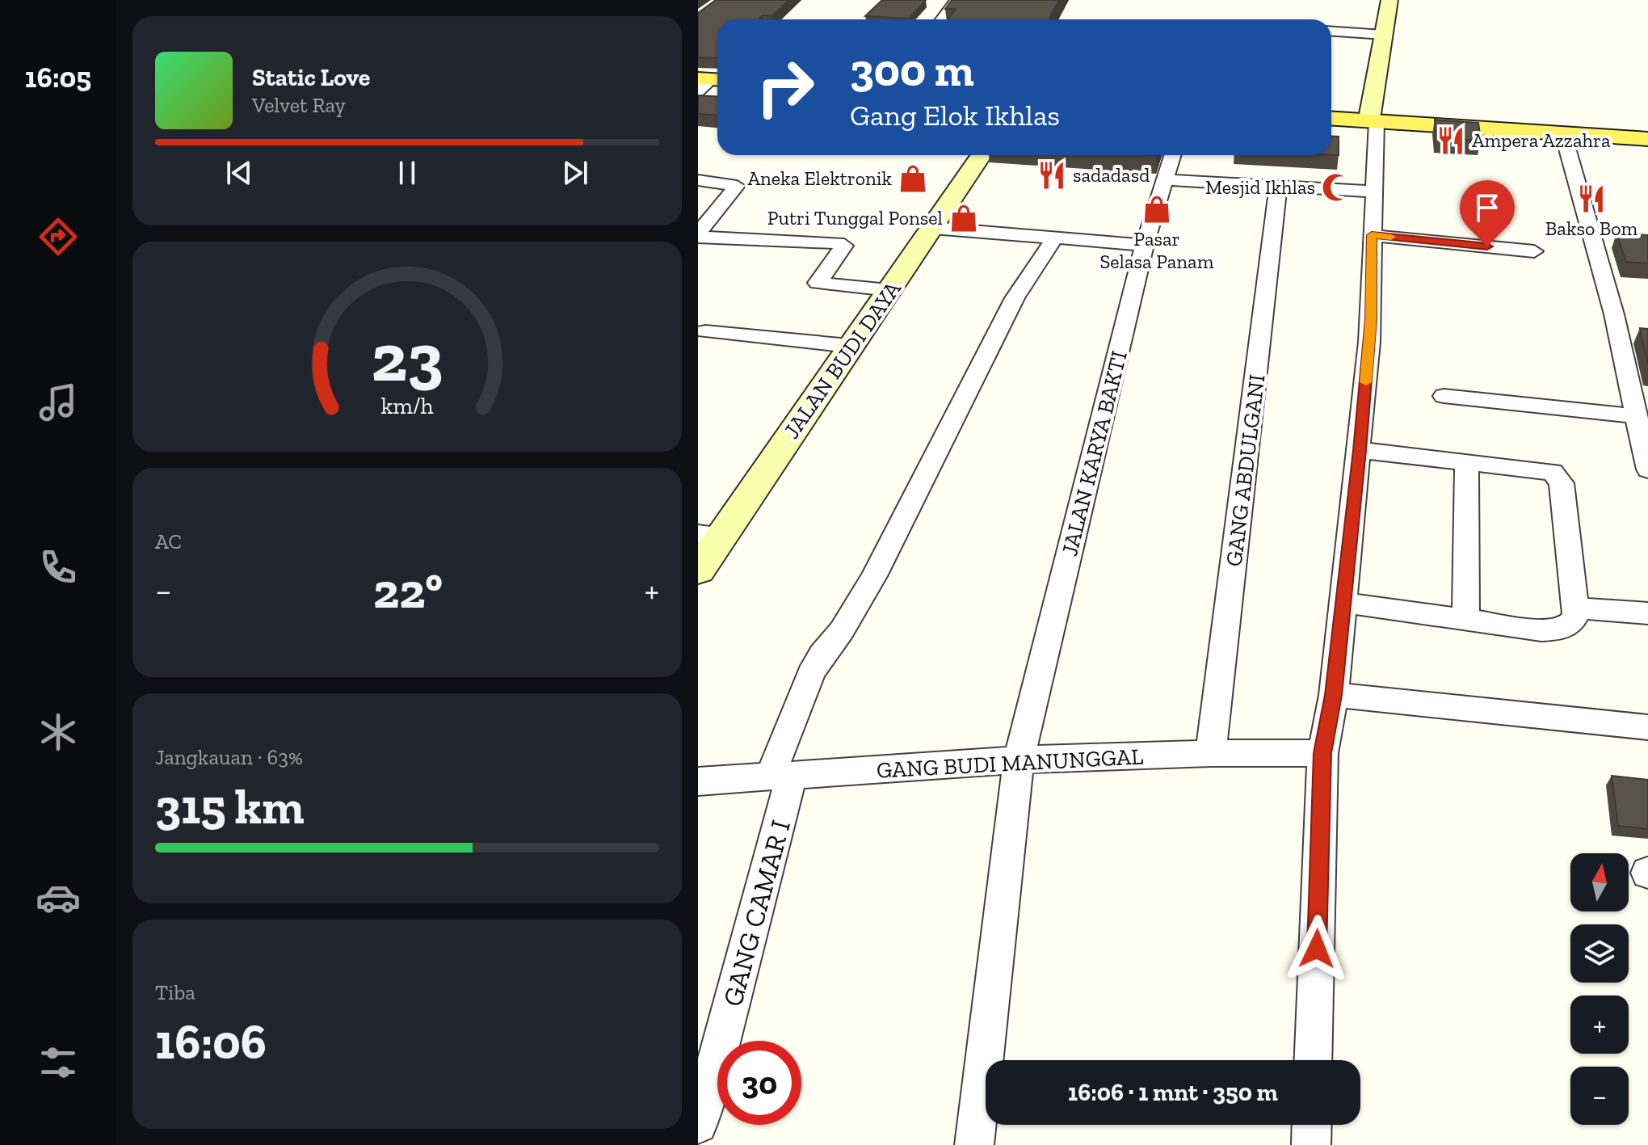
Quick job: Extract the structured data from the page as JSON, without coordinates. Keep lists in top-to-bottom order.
{
  "streets": {
    "street": [
      "JALAN BUDI DAYA",
      "JALAN KARYA BAKTI",
      "GANG ABDULGANI",
      "GANG BUDI MANUNGGAL",
      "GANG CAMAR I"
    ]
  },
  "crossings": [
    ["JALAN KARYA BAKTI", "GANG BUDI MANUNGGAL"],
    ["GANG ABDULGANI", "GANG BUDI MANUNGGAL"],
    ["GANG BUDI MANUNGGAL", "GANG CAMAR I"]
  ],
  "places": {
    "restaurant": ["Ampera Azzahra", "sadadasd", "Bakso Bom"],
    "shop": ["Aneka Elektronik", "Pasar Selasa Panam", "Putri Tunggal Ponsel"],
    "mosque": ["Mesjid Ikhlas"]
  },
  "north": "top",
  "page": {
    "tabs": "16:05",
    "turn": ["300 m", "Gang Elok Ikhlas"],
    "song": ["Static Love", "Velvet Ray"],
    "tile": [
      "AC",
      ["Jangkauan · 63%", "315 km"],
      ["Tiba", "16:06"]
    ],
    "heat": ["−", "22°", "+"],
    "map_buttons": ["+", "−"],
    "limit": "30",
    "trip": "16:06 · 1 mnt · 350 m",
    "gauge": ["23", "km/h"]
  }
}
